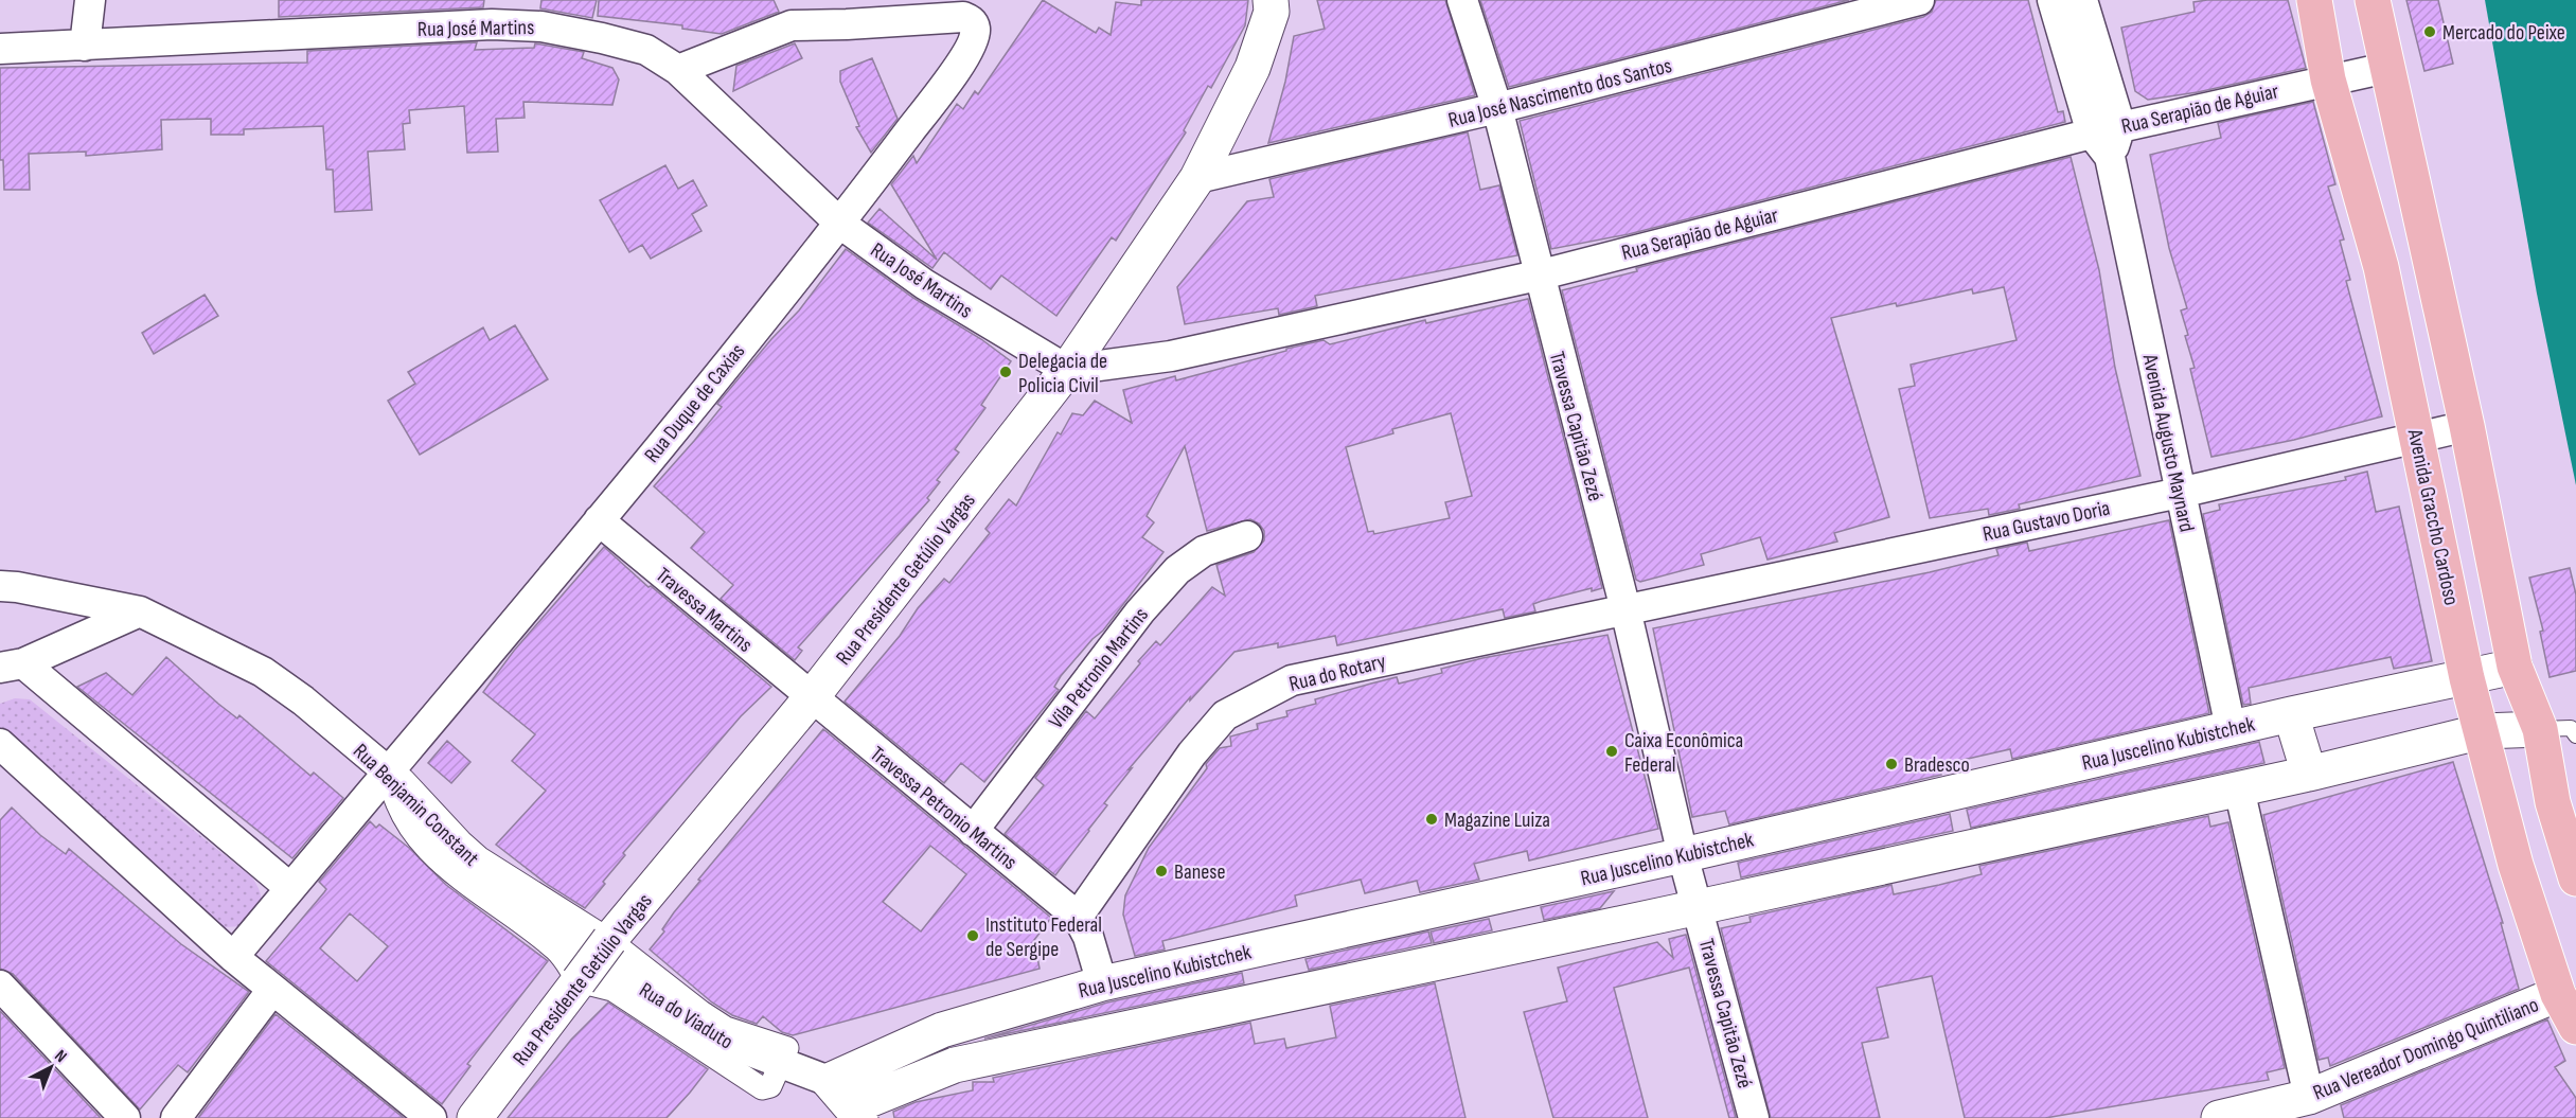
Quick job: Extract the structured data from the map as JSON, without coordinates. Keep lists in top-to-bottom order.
{
  "streets": {
    "main road": ["Avenida Graccho Cardoso"],
    "street": [
      "Rua José Martins",
      "Rua José Nascimento dos Santos",
      "Rua Serapião de Aguiar",
      "Rua Duque de Caxias",
      "Travessa Capitão Zezé",
      "Avenida Augusto Maynard",
      "Rua Gustavo Doria",
      "Rua Presidente Getúlio Vargas",
      "Travessa Martins",
      "Vila Petronio Martins",
      "Rua do Rotary",
      "Rua Juscelino Kubistchek",
      "Rua Benjamin Constant",
      "Travessa Petronio Martins",
      "Rua do Viaduto",
      "Rua Vereador Domingo Quintiliano"
    ]
  },
  "crossings": [
    ["Rua José Martins", "Rua Serapião de Aguiar"],
    ["Rua José Martins", "Rua Duque de Caxias"],
    ["Rua José Martins", "Rua Presidente Getúlio Vargas"],
    ["Rua José Nascimento dos Santos", "Travessa Capitão Zezé"],
    ["Rua José Nascimento dos Santos", "Rua Presidente Getúlio Vargas"],
    ["Rua Serapião de Aguiar", "Travessa Capitão Zezé"],
    ["Rua Serapião de Aguiar", "Avenida Augusto Maynard"],
    ["Rua Serapião de Aguiar", "Avenida Graccho Cardoso"],
    ["Rua Serapião de Aguiar", "Rua Presidente Getúlio Vargas"],
    ["Rua Duque de Caxias", "Travessa Martins"],
    ["Rua Duque de Caxias", "Rua Benjamin Constant"],
    ["Travessa Capitão Zezé", "Rua Gustavo Doria"],
    ["Travessa Capitão Zezé", "Rua do Rotary"],
    ["Travessa Capitão Zezé", "Rua Juscelino Kubistchek"],
    ["Avenida Augusto Maynard", "Rua Gustavo Doria"],
    ["Avenida Augusto Maynard", "Rua Juscelino Kubistchek"],
    ["Avenida Graccho Cardoso", "Rua Gustavo Doria"],
    ["Avenida Graccho Cardoso", "Rua Juscelino Kubistchek"],
    ["Avenida Graccho Cardoso", "Rua Vereador Domingo Quintiliano"],
    ["Rua Gustavo Doria", "Rua do Rotary"],
    ["Rua Presidente Getúlio Vargas", "Travessa Martins"],
    ["Rua Presidente Getúlio Vargas", "Rua Benjamin Constant"],
    ["Rua Presidente Getúlio Vargas", "Travessa Petronio Martins"],
    ["Rua Presidente Getúlio Vargas", "Rua do Viaduto"],
    ["Travessa Martins", "Travessa Petronio Martins"],
    ["Vila Petronio Martins", "Travessa Petronio Martins"],
    ["Rua do Rotary", "Travessa Petronio Martins"],
    ["Rua Juscelino Kubistchek", "Rua do Viaduto"],
    ["Rua Benjamin Constant", "Rua do Viaduto"]
  ],
  "places": [
    "Mercado do Peixe",
    "Delegacia de Policia Civil",
    "Caixa Econômica Federal",
    "Bradesco",
    "Magazine Luiza",
    "Banese",
    "Instituto Federal de Sergipe"
  ],
  "north": "top right"
}
